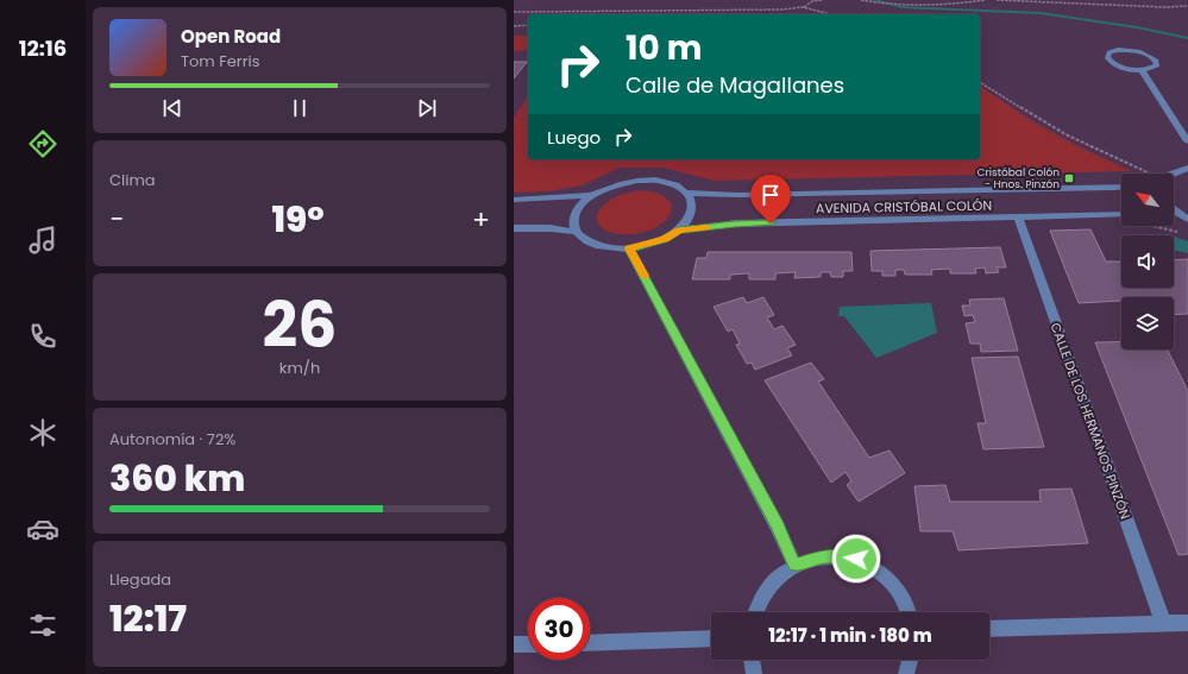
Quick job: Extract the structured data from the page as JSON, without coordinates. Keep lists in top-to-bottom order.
{
  "streets": {
    "street": ["AVENIDA CRISTÓBAL COLÓN", "CALLE DE LOS HERMANOS PINZÓN"]
  },
  "crossings": [
    ["AVENIDA CRISTÓBAL COLÓN", "CALLE DE LOS HERMANOS PINZÓN"]
  ],
  "places": {
    "transit": ["Cristóbal Colón - Hnos. Pinzón"]
  },
  "north": "top left",
  "page": {
    "tabs": "12:16",
    "turn": ["10 m", "Calle de Magallanes"],
    "song": ["Open Road", "Tom Ferris"],
    "then": "Luego",
    "tile": [
      "Clima",
      ["26", "km/h"],
      ["Autonomía · 72%", "360 km"],
      ["Llegada", "12:17"]
    ],
    "heat": ["−", "19°", "+"],
    "limit": "30",
    "trip": "12:17 · 1 min · 180 m"
  }
}
